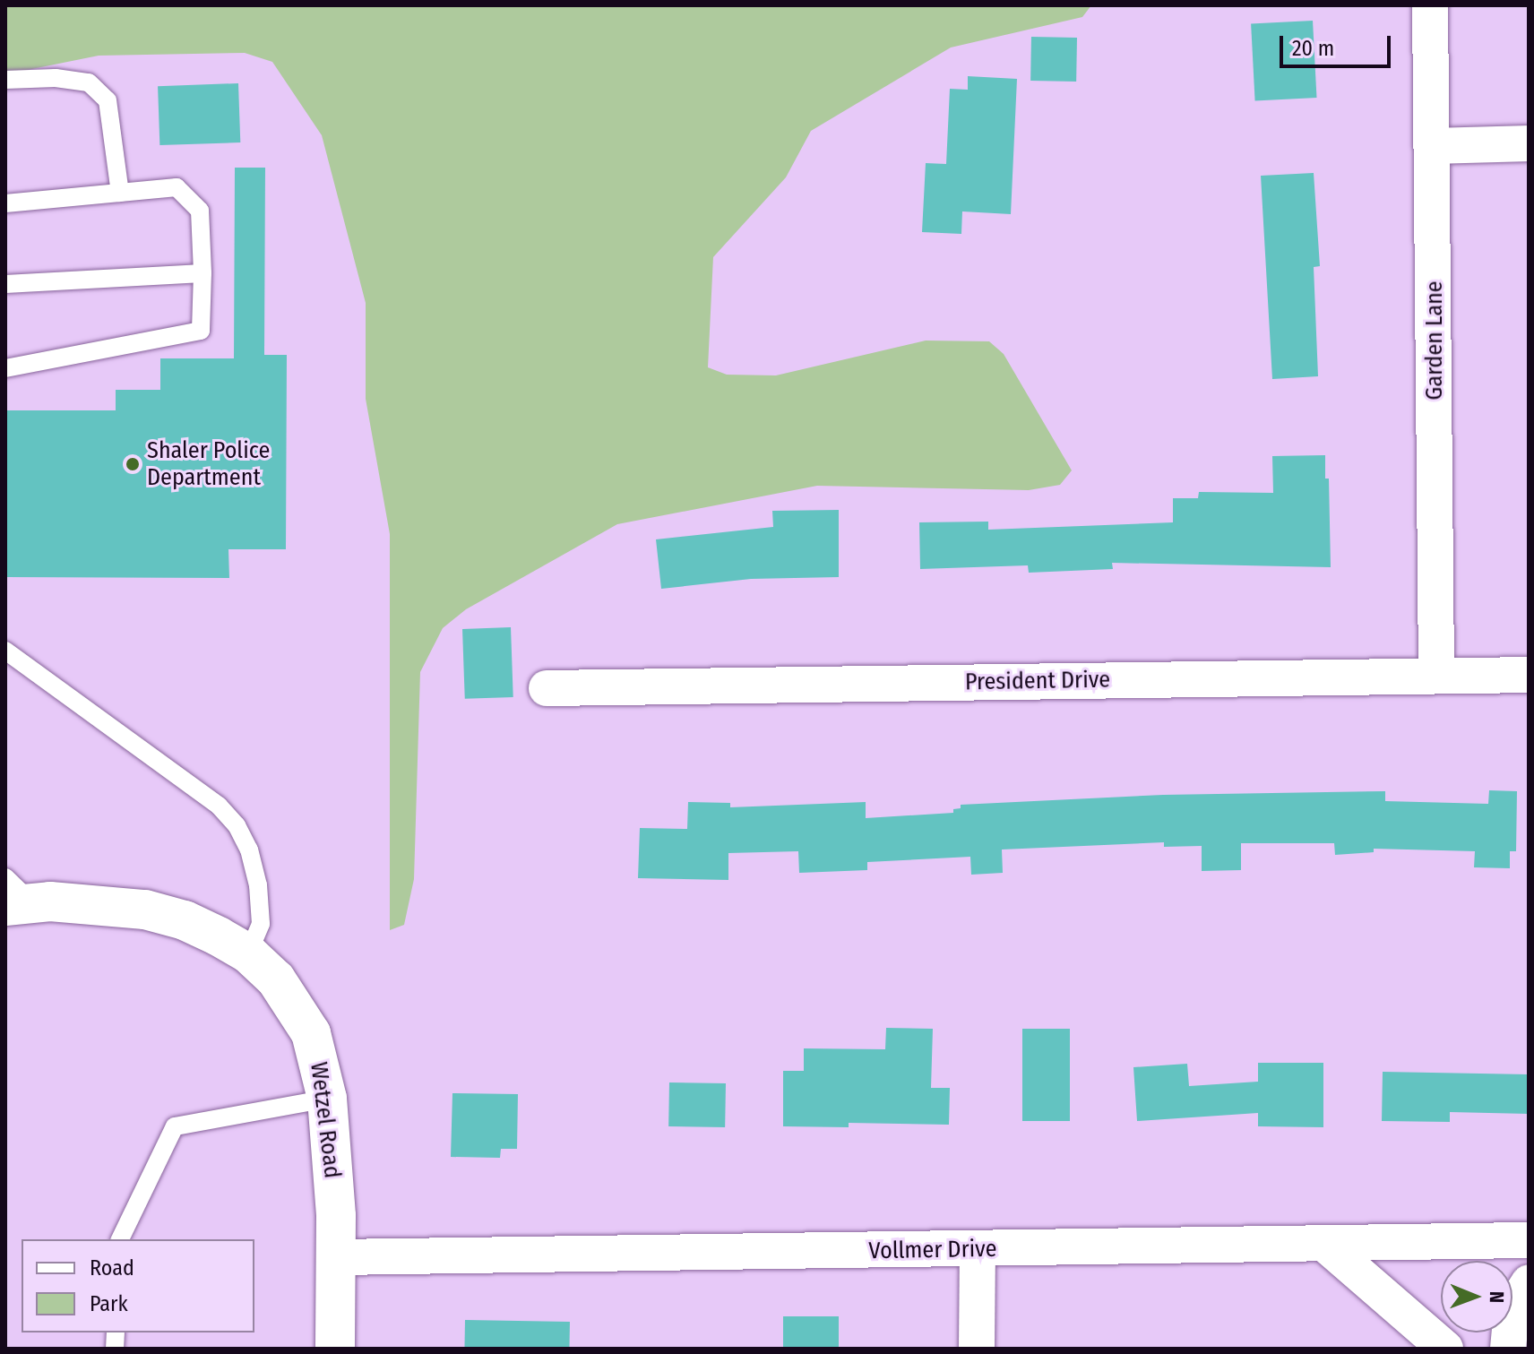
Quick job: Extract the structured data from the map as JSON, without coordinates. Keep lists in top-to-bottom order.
{
  "streets": {
    "street": [
      "Garden Lane",
      "President Drive",
      "Wetzel Road",
      "Vollmer Drive"
    ]
  },
  "crossings": [
    ["Garden Lane", "President Drive"],
    ["Wetzel Road", "Vollmer Drive"]
  ],
  "places": ["Shaler Police Department"],
  "legend": ["Road", "Park"],
  "scale_bar": "20 m",
  "north": "right"
}
